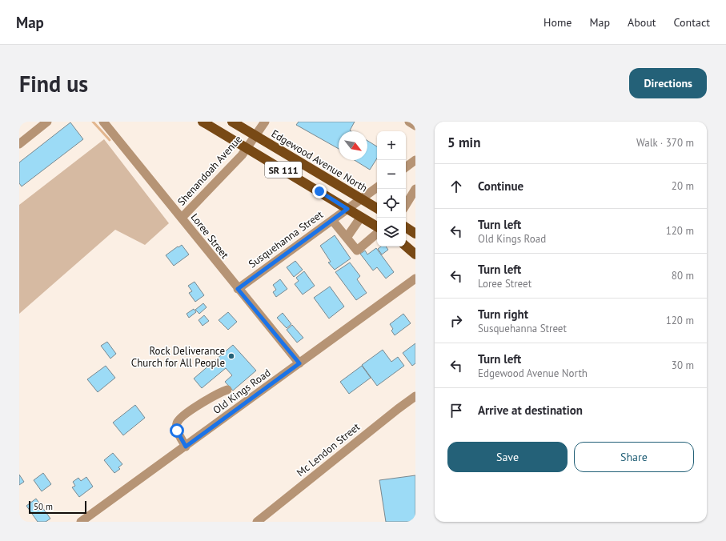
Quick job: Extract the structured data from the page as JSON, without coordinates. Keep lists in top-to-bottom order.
{
  "streets": {
    "main road": ["Edgewood Avenue North", "SR 111"],
    "street": [
      "Shenandoah Avenue",
      "Loree Street",
      "Susquehanna Street",
      "Old Kings Road",
      "Mc Lendon Street"
    ]
  },
  "crossings": [
    ["Edgewood Avenue North", "Shenandoah Avenue"],
    ["Edgewood Avenue North", "Susquehanna Street"],
    ["SR 111", "Shenandoah Avenue"],
    ["SR 111", "Susquehanna Street"],
    ["Shenandoah Avenue", "Loree Street"],
    ["Loree Street", "Susquehanna Street"],
    ["Loree Street", "Old Kings Road"]
  ],
  "places": ["Rock Deliverance Church for All People"],
  "scale_bar": "50 m",
  "north": "bottom right",
  "page": {
    "header": "Map",
    "nav": [
      "Home",
      "Map",
      "About",
      "Contact"
    ],
    "buttons": [
      "Directions",
      ["Save", "Share"]
    ],
    "title": "Find us",
    "heading": ["5 min", "Walk · 370 m"],
    "map_buttons": ["+", "−"],
    "list": [
      ["Continue", "20 m"],
      ["Turn left", "Old Kings Road", "120 m"],
      ["Turn left", "Loree Street", "80 m"],
      ["Turn right", "Susquehanna Street", "120 m"],
      ["Turn left", "Edgewood Avenue North", "30 m"],
      "Arrive at destination"
    ],
    "scale": "50 m"
  }
}
